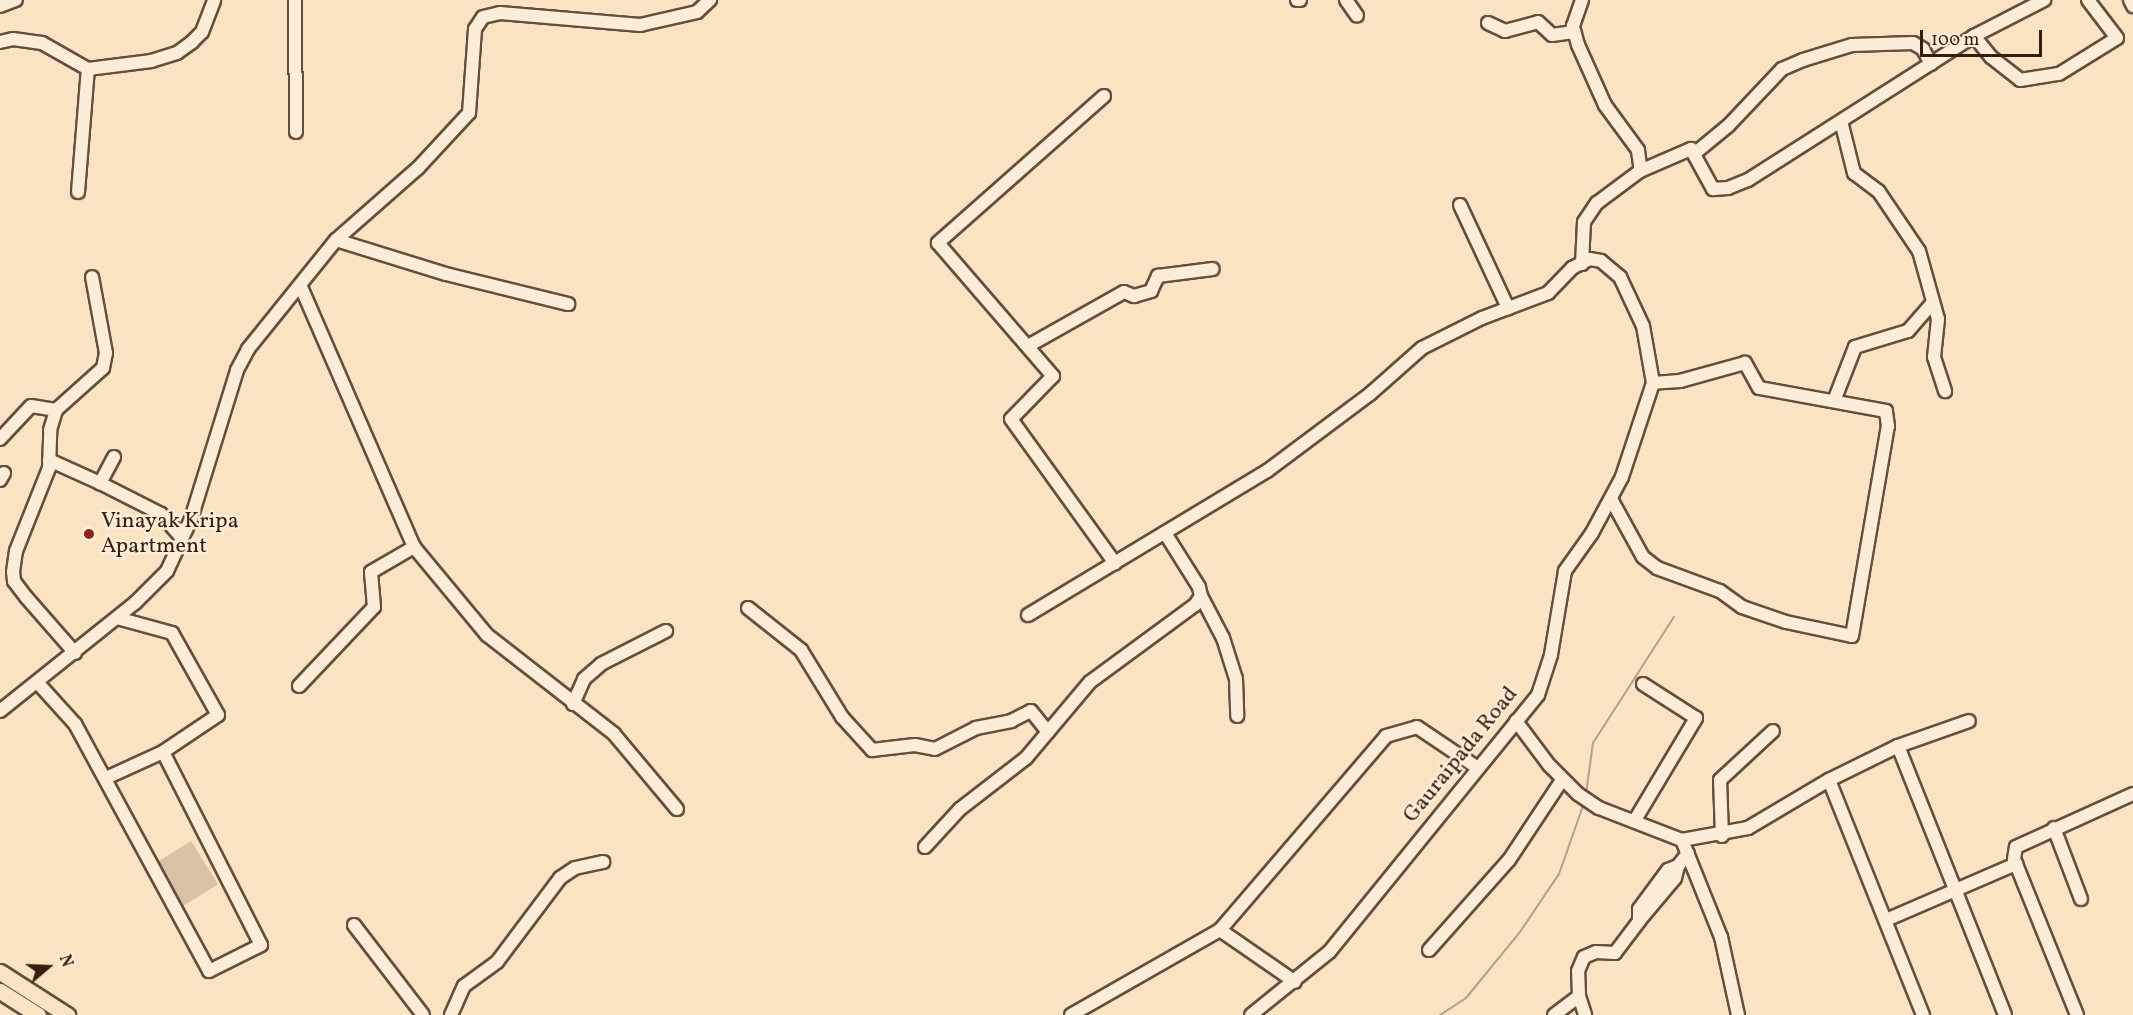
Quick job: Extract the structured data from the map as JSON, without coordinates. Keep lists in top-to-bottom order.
{
  "streets": {
    "street": ["Gauraipada Road"]
  },
  "places": ["Vinayak Kripa Apartment"],
  "scale_bar": "100 m",
  "north": "right"
}
